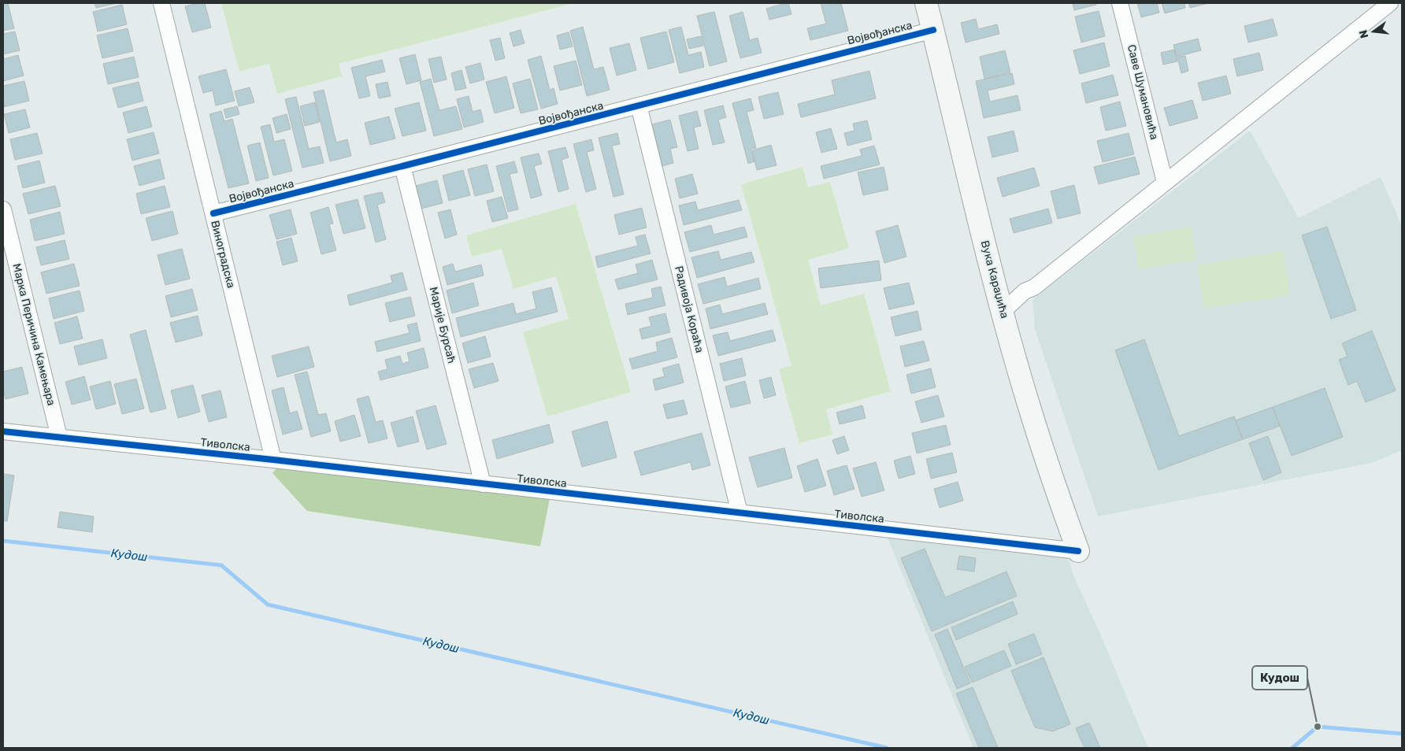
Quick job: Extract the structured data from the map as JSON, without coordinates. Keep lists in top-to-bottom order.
{
  "streets": {
    "main road": ["Вука Караџића"],
    "street": [
      "Војвођанска",
      "Саве Шумановића",
      "Виноградска",
      "Радивоја Кораћа",
      "Марије Бурсаћ",
      "Марка Перичина Камењара",
      "Тиволска"
    ]
  },
  "crossings": [
    ["Војвођанска", "Виноградска"],
    ["Војвођанска", "Вука Караџића"],
    ["Војвођанска", "Радивоја Кораћа"],
    ["Војвођанска", "Марије Бурсаћ"],
    ["Виноградска", "Тиволска"],
    ["Вука Караџића", "Тиволска"],
    ["Радивоја Кораћа", "Тиволска"],
    ["Марије Бурсаћ", "Тиволска"],
    ["Марка Перичина Камењара", "Тиволска"]
  ],
  "water": ["Кудош"],
  "places": ["Кудош"],
  "north": "left"
}
